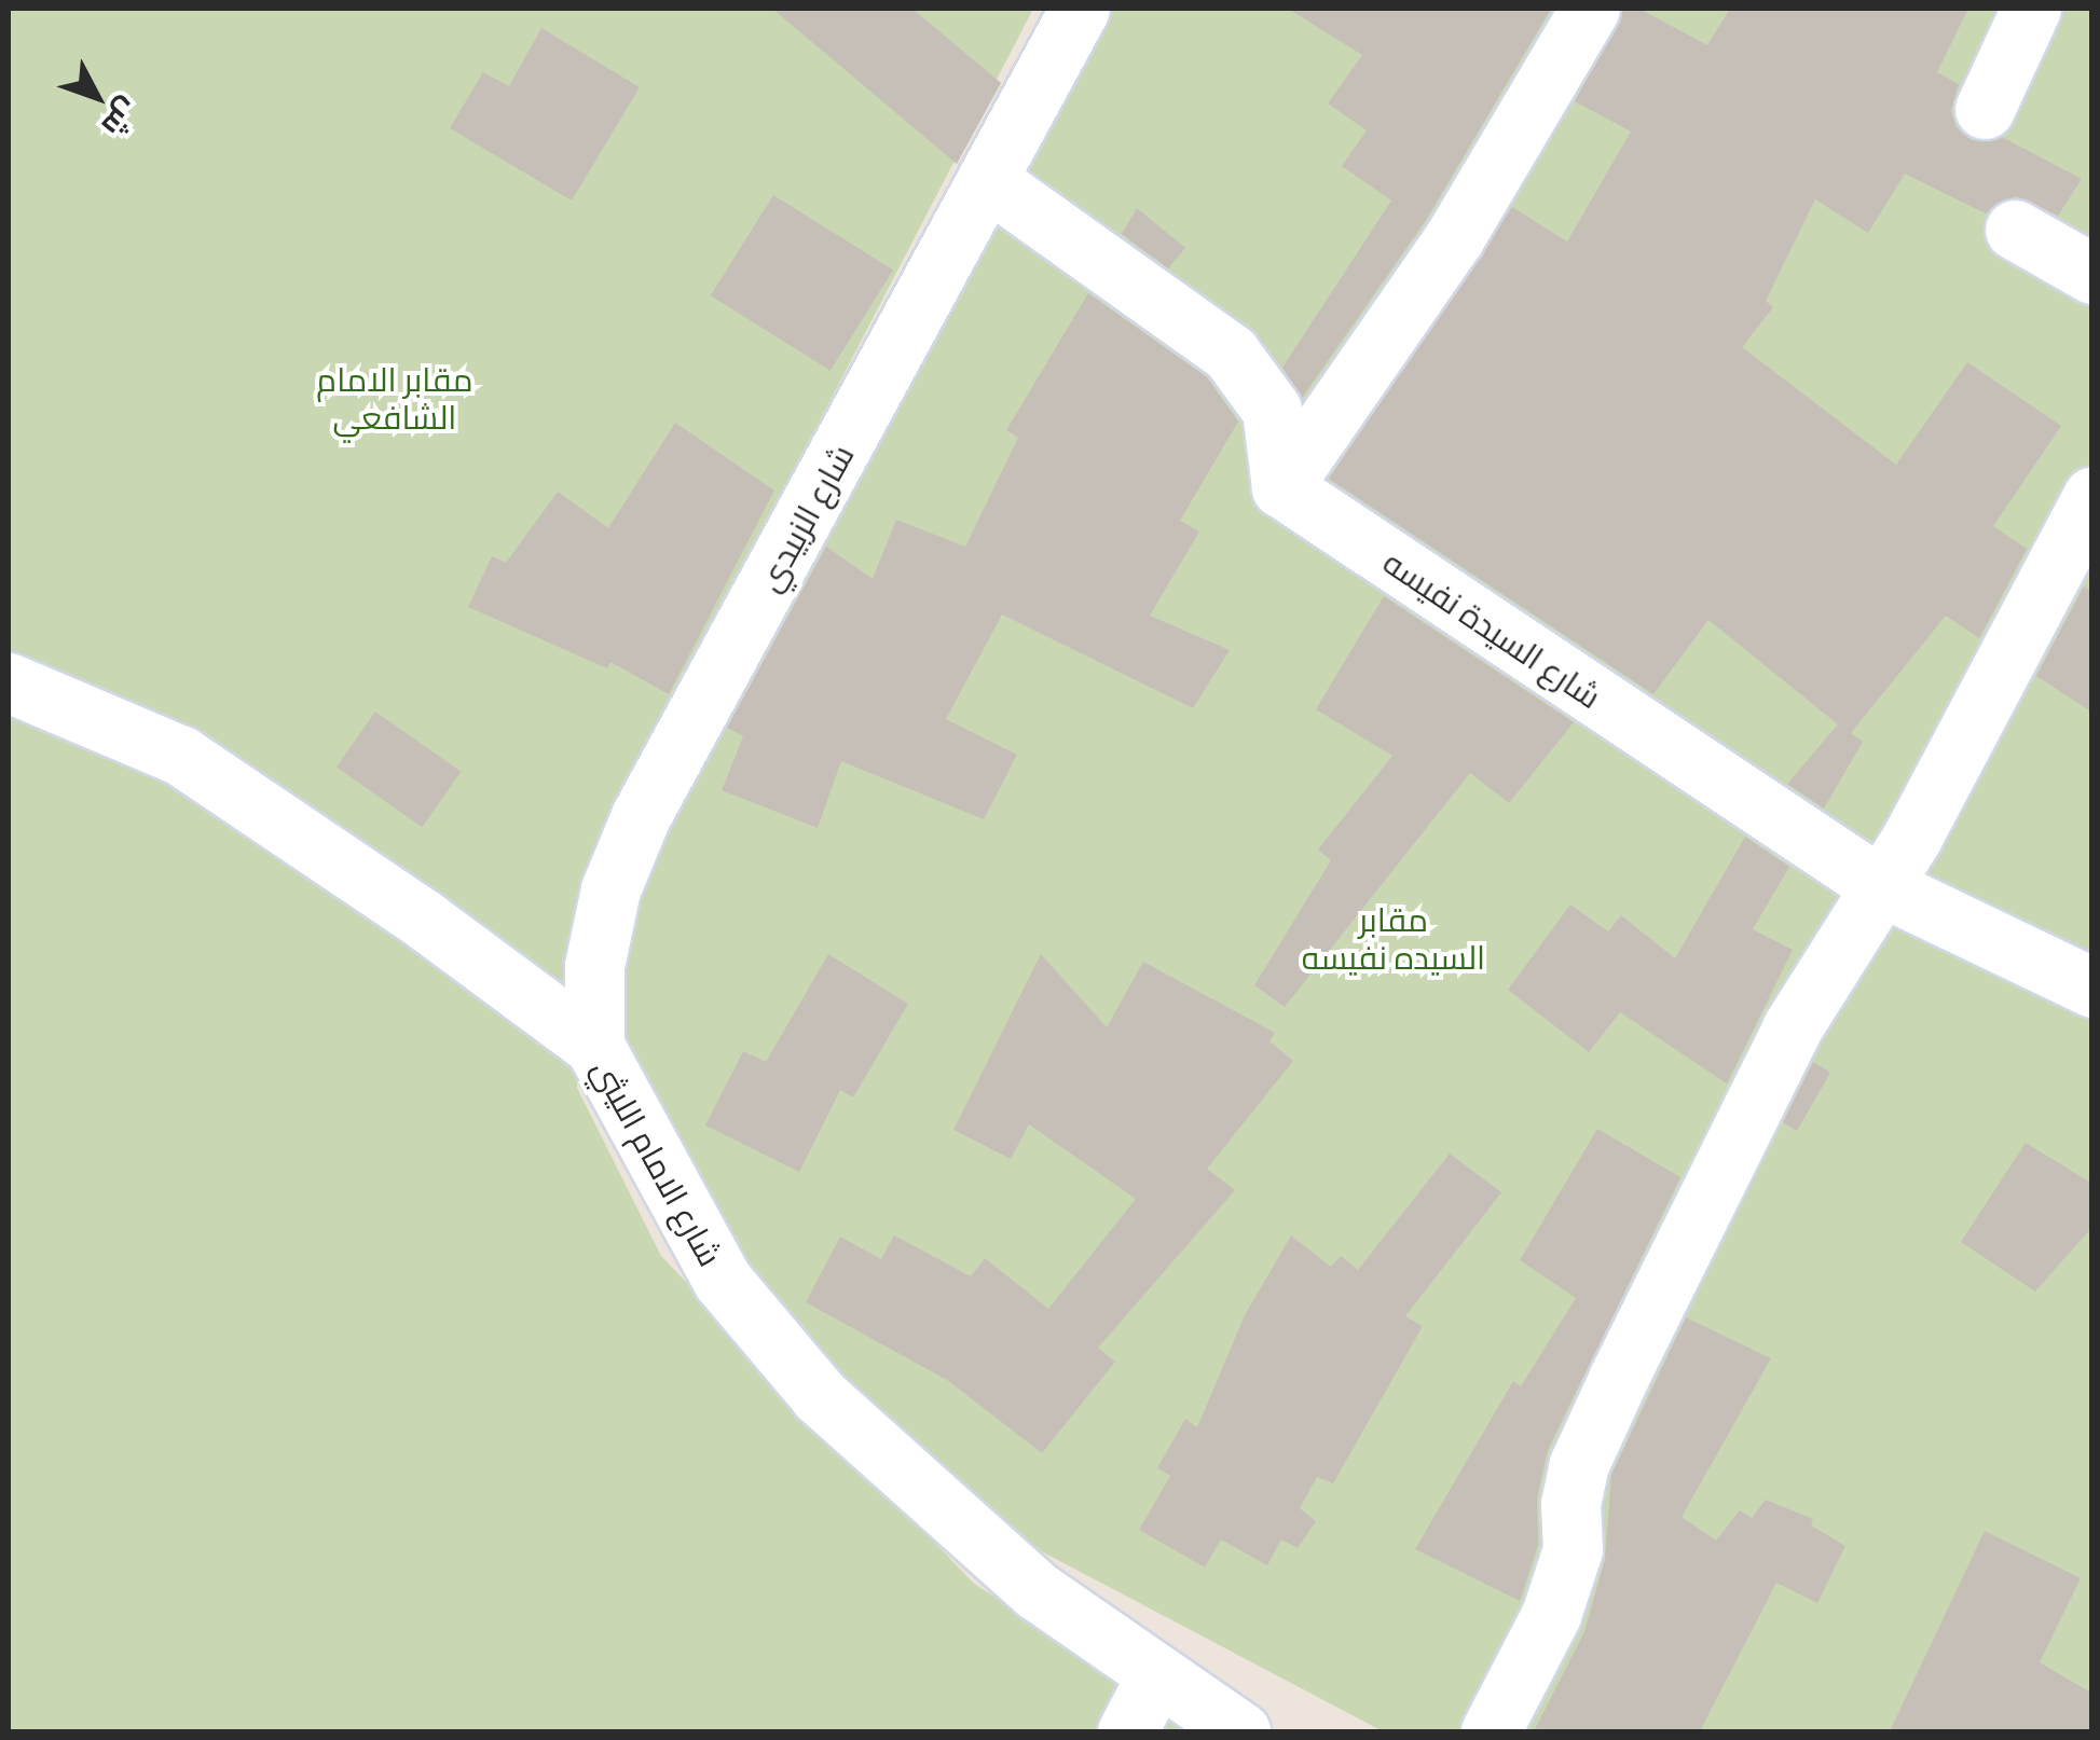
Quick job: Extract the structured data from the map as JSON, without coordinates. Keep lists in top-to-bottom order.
{
  "streets": {
    "street": ["شارع الزبيدي", "شارع السيدة نفيسه", "شارع الامام الليثي"]
  },
  "crossings": [
    ["شارع الزبيدي", "شارع الامام الليثي"]
  ],
  "parks": ["مقابر الامام الشافعي", "مقابر السيده نفيسه"],
  "north": "bottom right"
}
